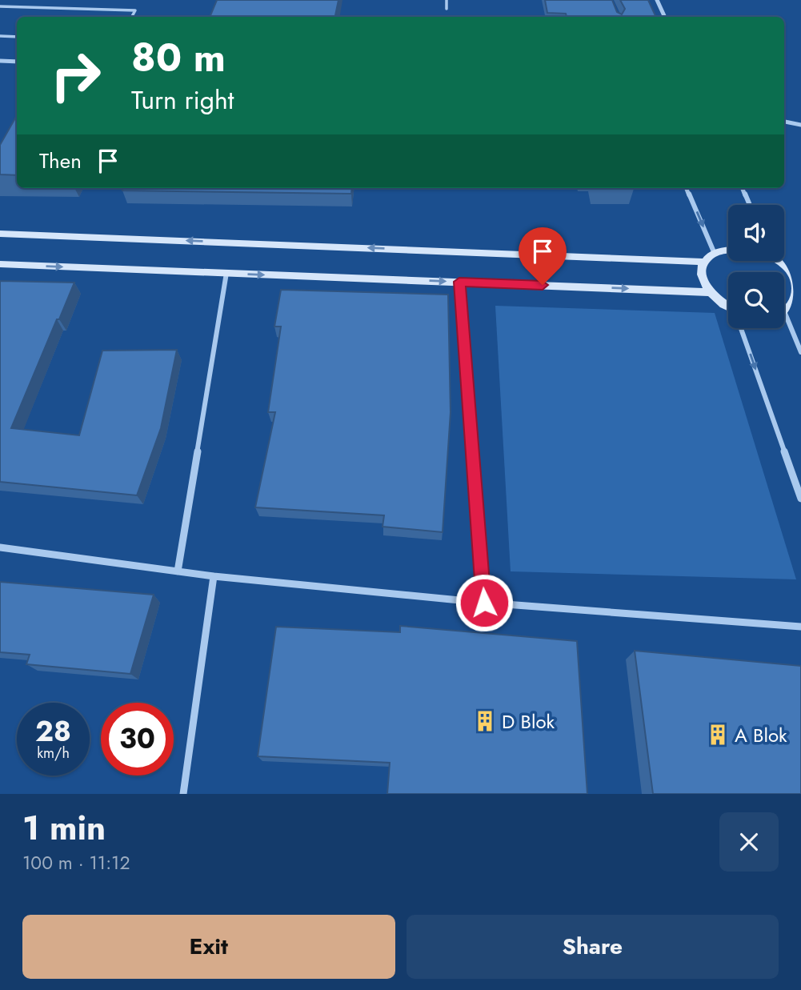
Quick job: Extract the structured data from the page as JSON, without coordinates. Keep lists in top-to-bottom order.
{
  "places": {
    "building": ["D Blok", "A Blok"]
  },
  "page": {
    "turn": ["80 m", "Turn right"],
    "then": "Then",
    "speed": "28 km/h",
    "limit": "30",
    "heading": ["1 min", "100 m · 11:12"],
    "buttons": ["Exit", "Share"]
  }
}
